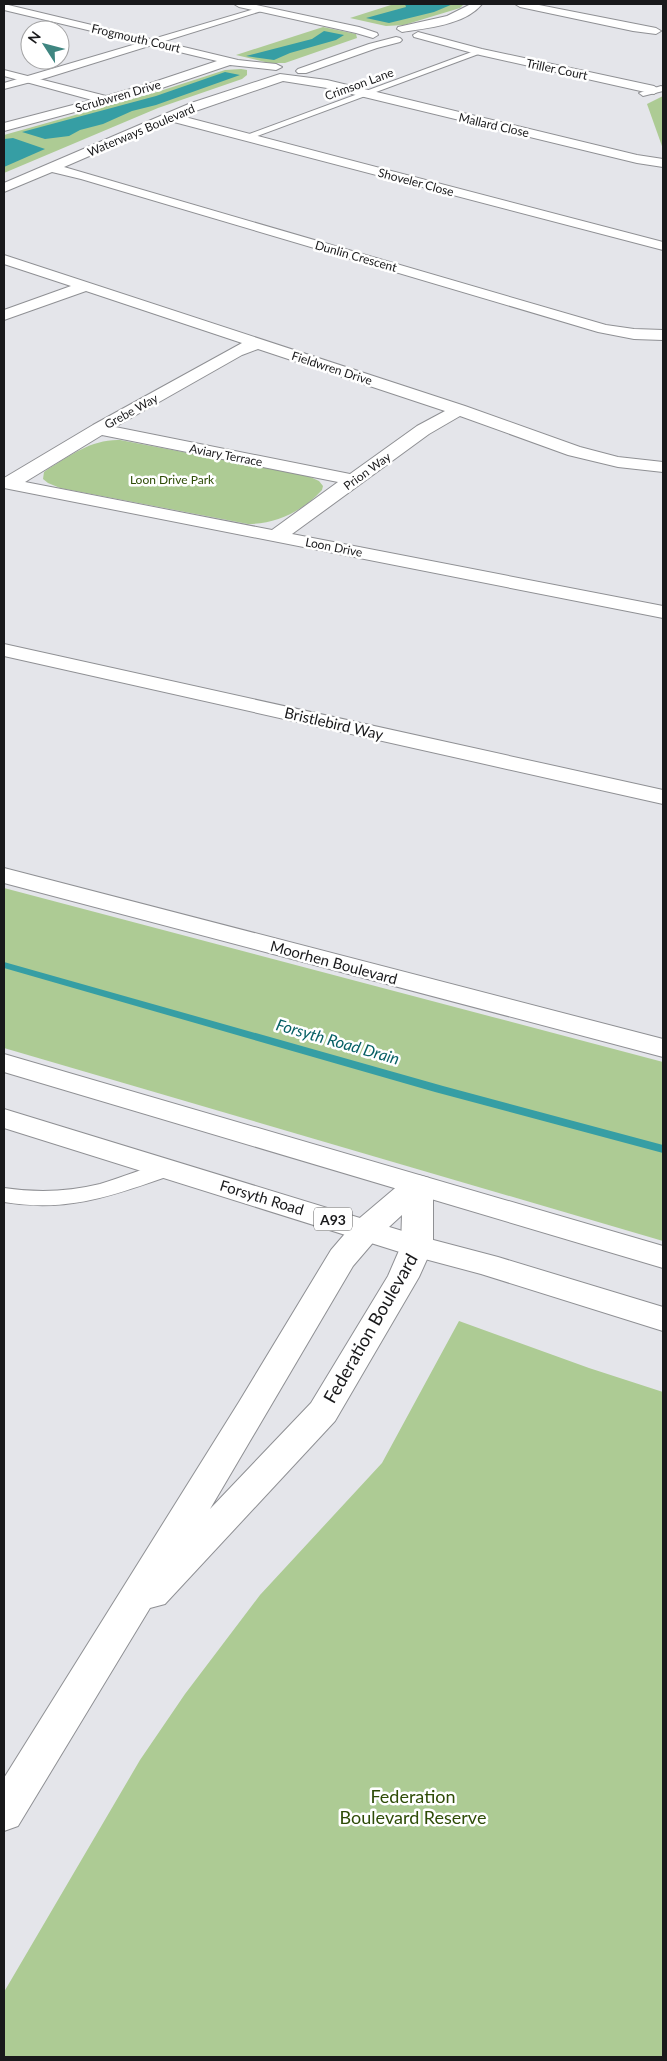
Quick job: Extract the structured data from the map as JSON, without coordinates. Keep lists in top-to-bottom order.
{
  "streets": {
    "main road": [
      "Frogmouth Court",
      "Triller Court",
      "Scrubwren Drive",
      "Mallard Close",
      "Waterways Boulevard",
      "Shoveler Close",
      "Dunlin Crescent",
      "Fieldwren Drive",
      "Grebe Way",
      "Aviary Terrace",
      "Prion Way",
      "Loon Drive",
      "Bristlebird Way",
      "Moorhen Boulevard",
      "Forsyth Road",
      "A93",
      "Federation Boulevard"
    ],
    "lane": ["Crimson Lane"]
  },
  "crossings": [
    ["Frogmouth Court", "Scrubwren Drive"],
    ["Frogmouth Court", "Mallard Close"],
    ["Frogmouth Court", "Waterways Boulevard"],
    ["Triller Court", "Crimson Lane"],
    ["Crimson Lane", "Mallard Close"],
    ["Crimson Lane", "Shoveler Close"],
    ["Mallard Close", "Waterways Boulevard"],
    ["Waterways Boulevard", "Shoveler Close"],
    ["Waterways Boulevard", "Dunlin Crescent"],
    ["Fieldwren Drive", "Grebe Way"],
    ["Fieldwren Drive", "Prion Way"],
    ["Grebe Way", "Aviary Terrace"],
    ["Grebe Way", "Loon Drive"],
    ["Aviary Terrace", "Prion Way"],
    ["Prion Way", "Loon Drive"],
    ["Forsyth Road", "Federation Boulevard"]
  ],
  "water": ["Forsyth Road Drain"],
  "parks": ["Loon Drive Park", "Federation Boulevard Reserve"],
  "north": "top left"
}
